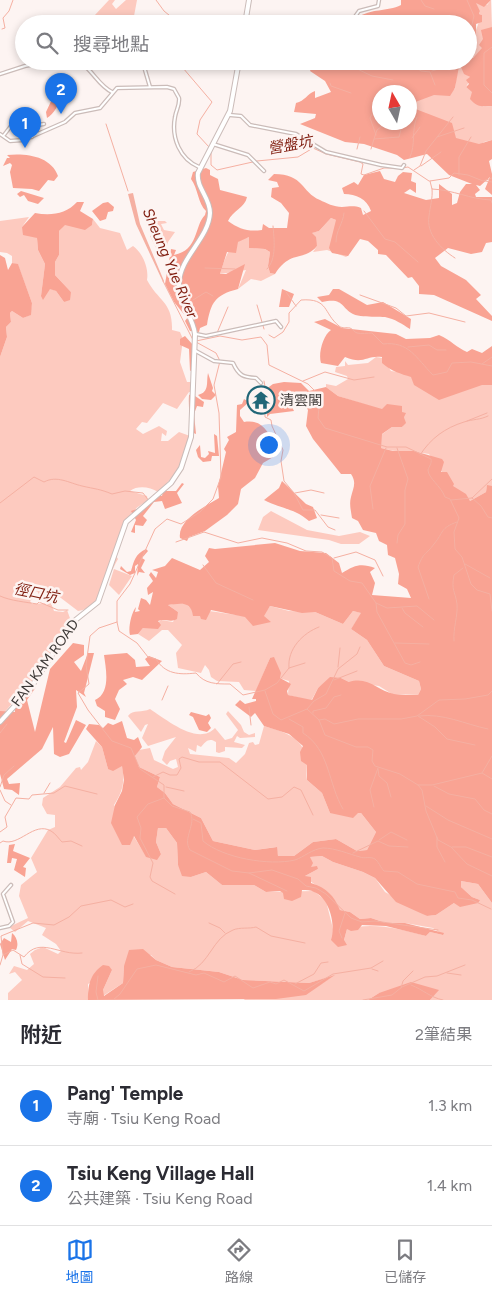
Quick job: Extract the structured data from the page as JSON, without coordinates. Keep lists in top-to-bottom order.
{
  "streets": {
    "main road": ["FAN KAM ROAD"]
  },
  "water": ["營盤坑", "Sheung Yue River", "徑口坑"],
  "places": {
    "temple": ["清雲閣"]
  },
  "north": "top",
  "page": {
    "search": "搜尋地點",
    "pins": ["2", "1"],
    "heading": ["附近", "2筆結果"],
    "list": [
      {
        "mark": "1",
        "name": "Pang' Temple",
        "note": "寺廟 · Tsiu Keng Road",
        "value": "1.3 km"
      },
      {
        "mark": "2",
        "name": "Tsiu Keng Village Hall",
        "note": "公共建築 · Tsiu Keng Road",
        "value": "1.4 km"
      }
    ],
    "nav": ["地圖", "路線", "已儲存"]
  }
}
